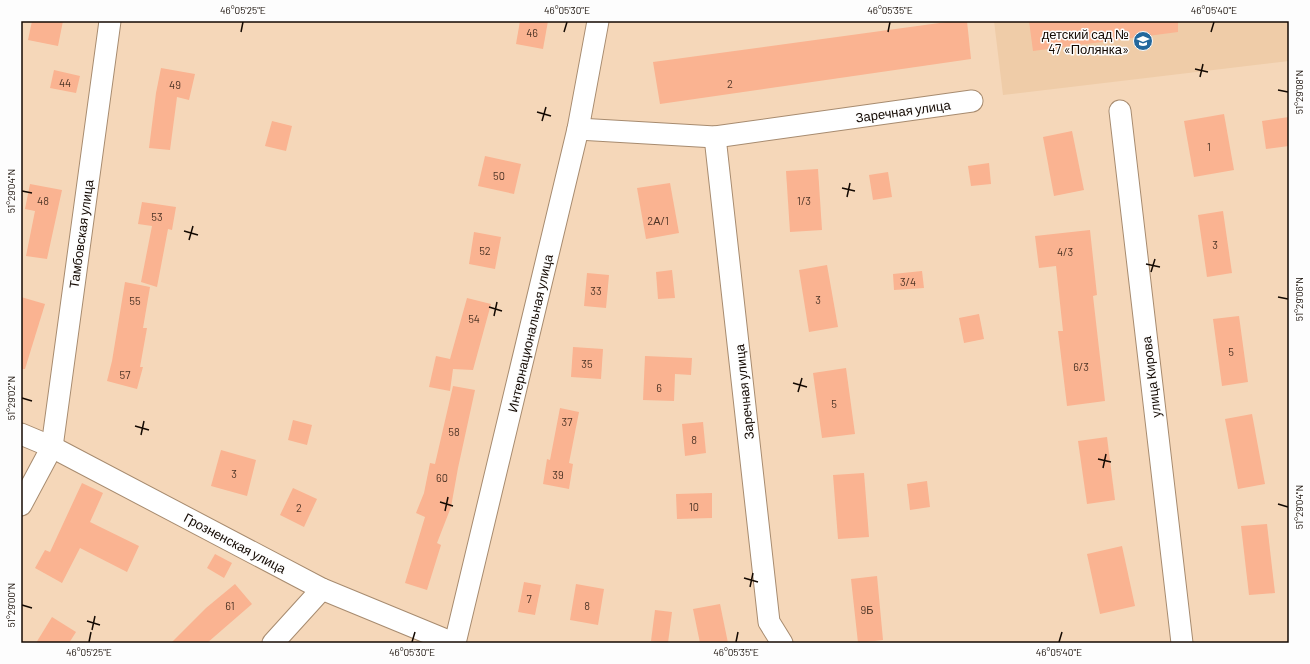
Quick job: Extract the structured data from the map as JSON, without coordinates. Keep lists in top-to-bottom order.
{
  "streets": {
    "street": [
      "Заречная улица",
      "Тамбовская улица",
      "Интернациональная улица",
      "улица Кирова",
      "Грозненская улица"
    ]
  },
  "crossings": [
    ["Заречная улица", "Интернациональная улица"],
    ["Тамбовская улица", "Грозненская улица"],
    ["Интернациональная улица", "Грозненская улица"]
  ],
  "places": {
    "school or university": ["детский сад № 47 «Полянка»"]
  },
  "house_numbers": [
    "46",
    "44",
    "2",
    "49",
    "1",
    "50",
    "48",
    "1/3",
    "53",
    "2А/1",
    "3",
    "52",
    "4/3",
    "3/4",
    "33",
    "3",
    "55",
    "54",
    "5",
    "35",
    "6/3",
    "57",
    "6",
    "5",
    "37",
    "58",
    "8",
    "3",
    "39",
    "60",
    "10",
    "2",
    "7",
    "61",
    "8",
    "9Б"
  ],
  "coordinates": [
    "46°05'25\"E",
    "46°05'30\"E",
    "46°05'35\"E",
    "46°05'40\"E",
    "51°29'08\"N",
    "51°29'04\"N",
    "51°29'06\"N",
    "51°29'02\"N",
    "51°29'00\"N"
  ]
}
